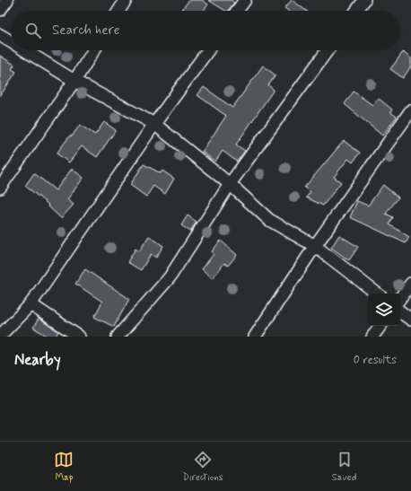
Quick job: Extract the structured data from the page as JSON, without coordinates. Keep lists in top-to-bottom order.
{
  "page": {
    "search": "Search here",
    "heading": ["Nearby", "0 results"],
    "nav": ["Map", "Directions", "Saved"]
  }
}
